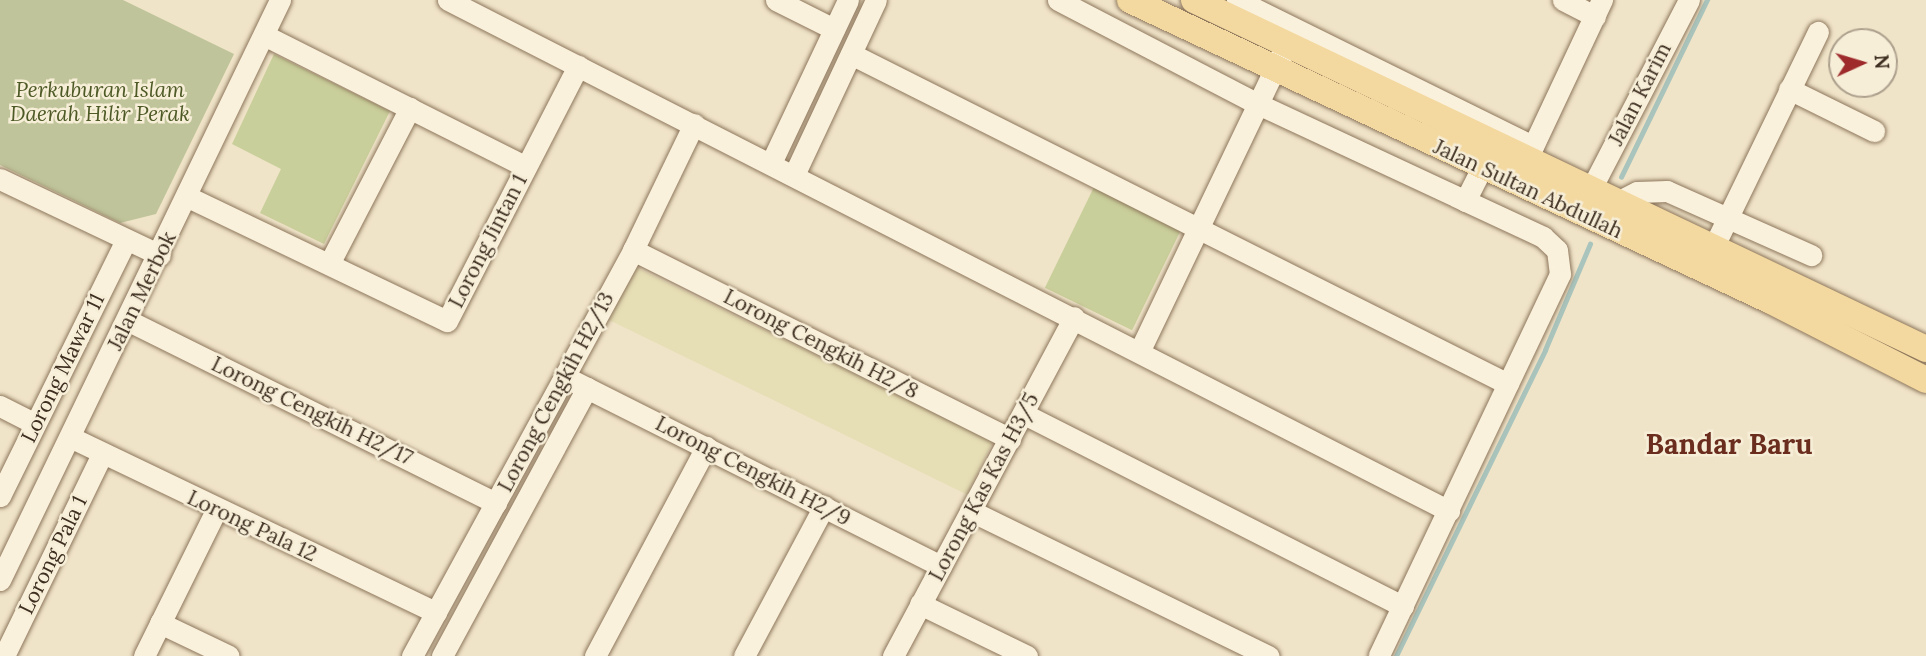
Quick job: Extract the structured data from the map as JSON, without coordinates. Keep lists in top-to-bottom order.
{
  "streets": {
    "main road": ["Jalan Sultan Abdullah"],
    "street": [
      "Jalan Karim",
      "Lorong Jintan 1",
      "Jalan Merbok",
      "Lorong Cengkih H2/8",
      "Lorong Mawar 11",
      "Lorong Cengkih H2/13",
      "Lorong Cengkih H2/17",
      "Lorong Cengkih H2/9",
      "Lorong Kas Kas H3/5",
      "Lorong Pala 12",
      "Lorong Pala 1"
    ]
  },
  "crossings": [
    ["Jalan Karim", "Jalan Sultan Abdullah"],
    ["Lorong Jintan 1", "Jalan Merbok"],
    ["Jalan Merbok", "Lorong Cengkih H2/17"],
    ["Jalan Merbok", "Lorong Pala 12"],
    ["Lorong Cengkih H2/8", "Lorong Cengkih H2/13"],
    ["Lorong Cengkih H2/8", "Lorong Kas Kas H3/5"],
    ["Lorong Cengkih H2/13", "Lorong Cengkih H2/17"],
    ["Lorong Cengkih H2/13", "Lorong Cengkih H2/9"],
    ["Lorong Cengkih H2/13", "Lorong Pala 12"],
    ["Lorong Cengkih H2/9", "Lorong Kas Kas H3/5"],
    ["Lorong Pala 12", "Lorong Pala 1"]
  ],
  "districts": ["Bandar Baru"],
  "parks": ["Perkuburan Islam Daerah Hilir Perak"],
  "north": "right"
}
